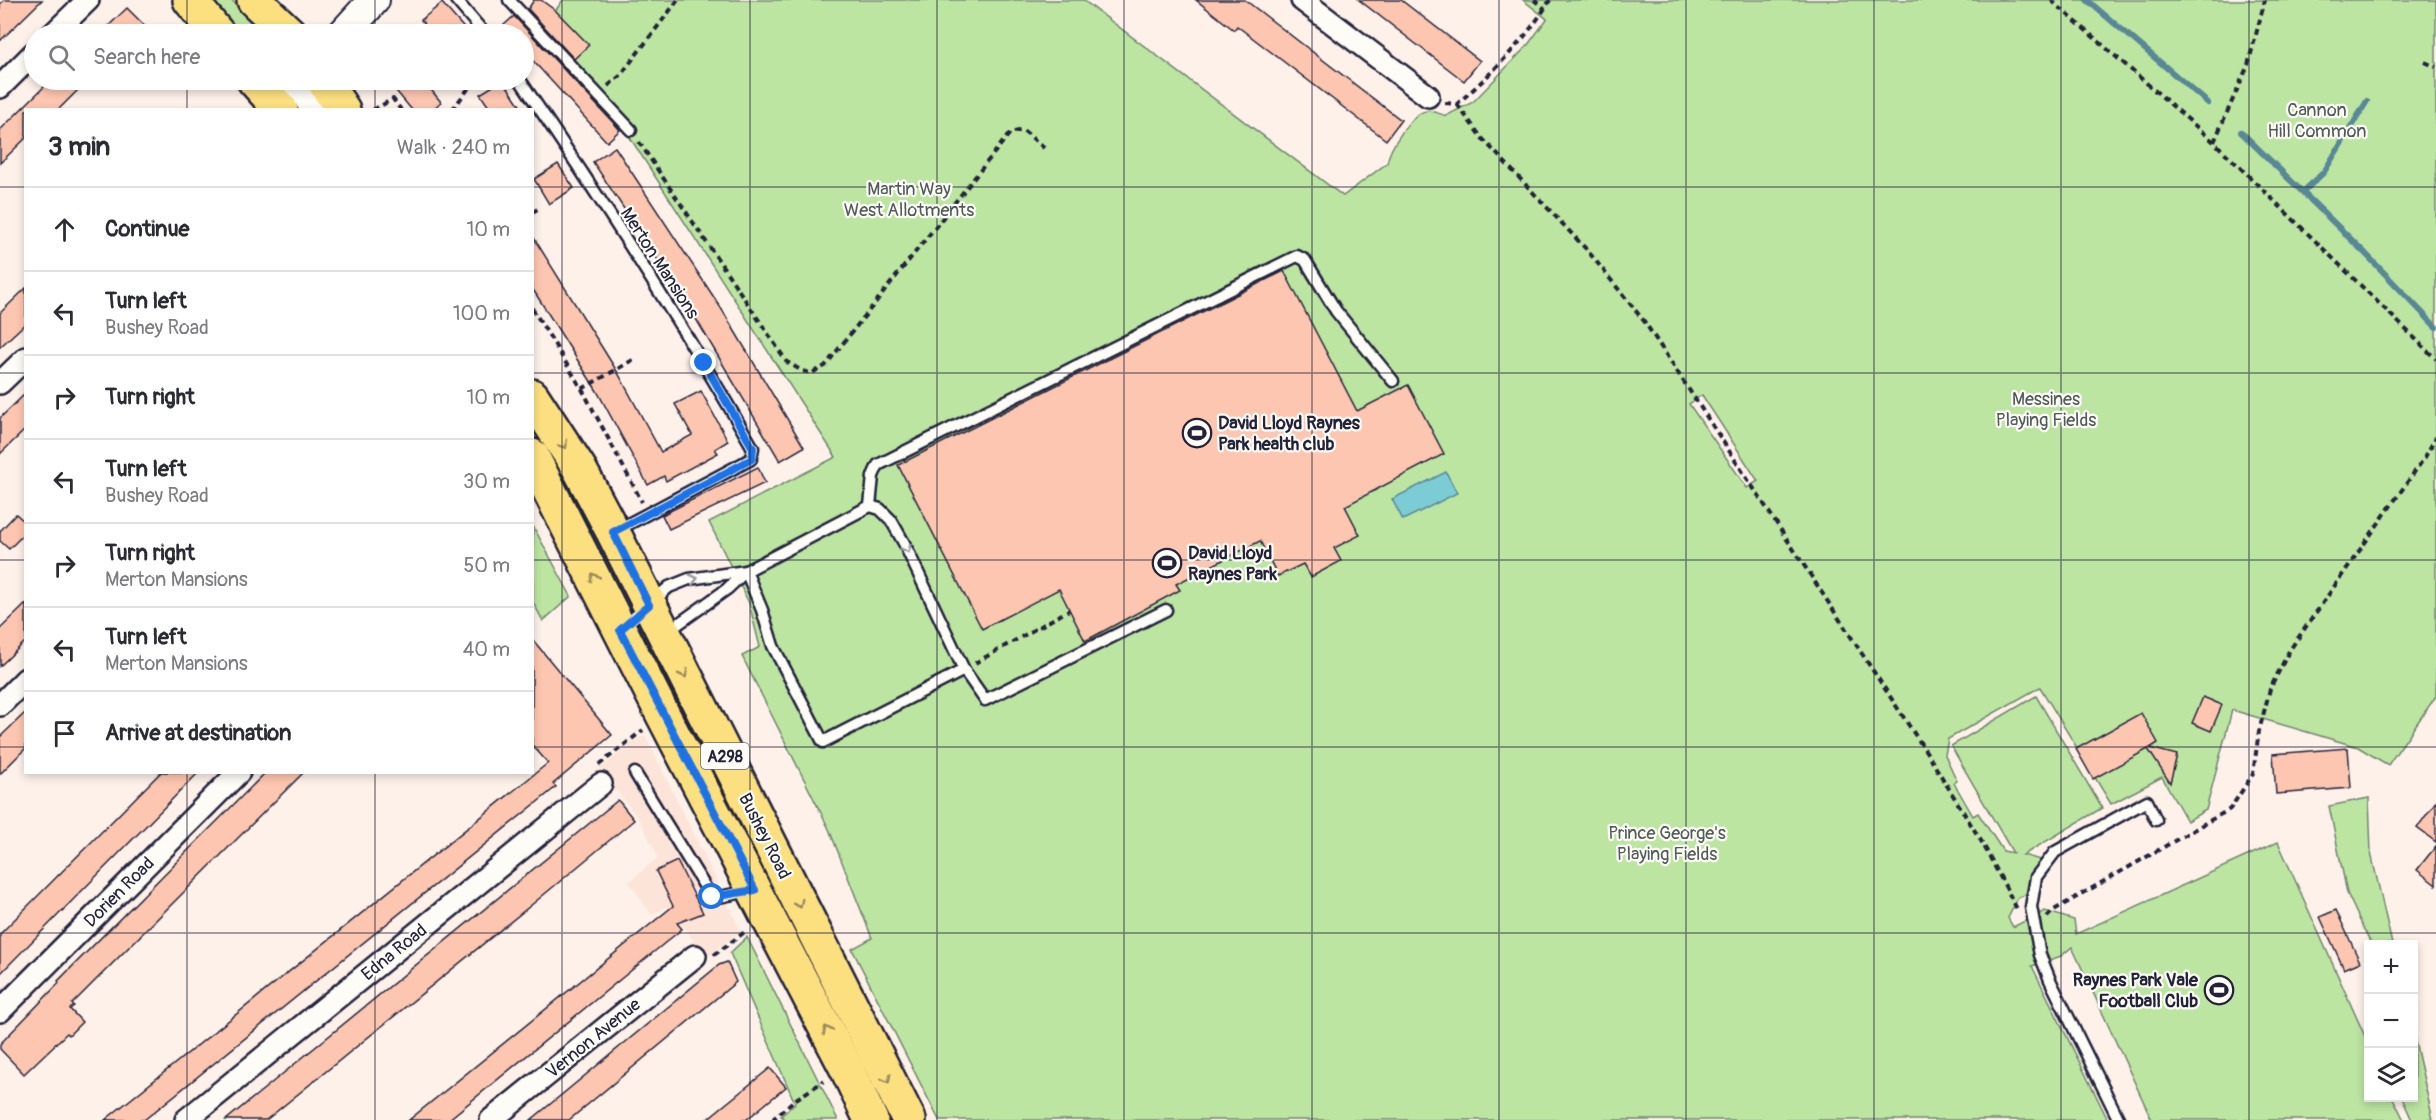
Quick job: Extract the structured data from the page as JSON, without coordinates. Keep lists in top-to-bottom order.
{
  "streets": {
    "main road": ["A298", "Bushey Road"],
    "street": ["Dorien Road", "Edna Road", "Vernon Avenue"],
    "lane": ["Merton Mansions"]
  },
  "crossings": [
    ["Merton Mansions", "Bushey Road"]
  ],
  "parks": [
    "Cannon Hill Common",
    "Martin Way West Allotments",
    "Messines Playing Fields",
    "Prince George's Playing Fields"
  ],
  "places": {
    "sports": ["David Lloyd Raynes Park health club", "David Lloyd Raynes Park", "Raynes Park Vale Football Club"]
  },
  "page": {
    "search": "Search here",
    "heading": ["3 min", "Walk · 240 m"],
    "list": [
      ["Continue", "10 m"],
      ["Turn left", "Bushey Road", "100 m"],
      ["Turn right", "10 m"],
      ["Turn left", "Bushey Road", "30 m"],
      ["Turn right", "Merton Mansions", "50 m"],
      ["Turn left", "Merton Mansions", "40 m"],
      "Arrive at destination"
    ],
    "map_buttons": ["+", "−"]
  }
}
